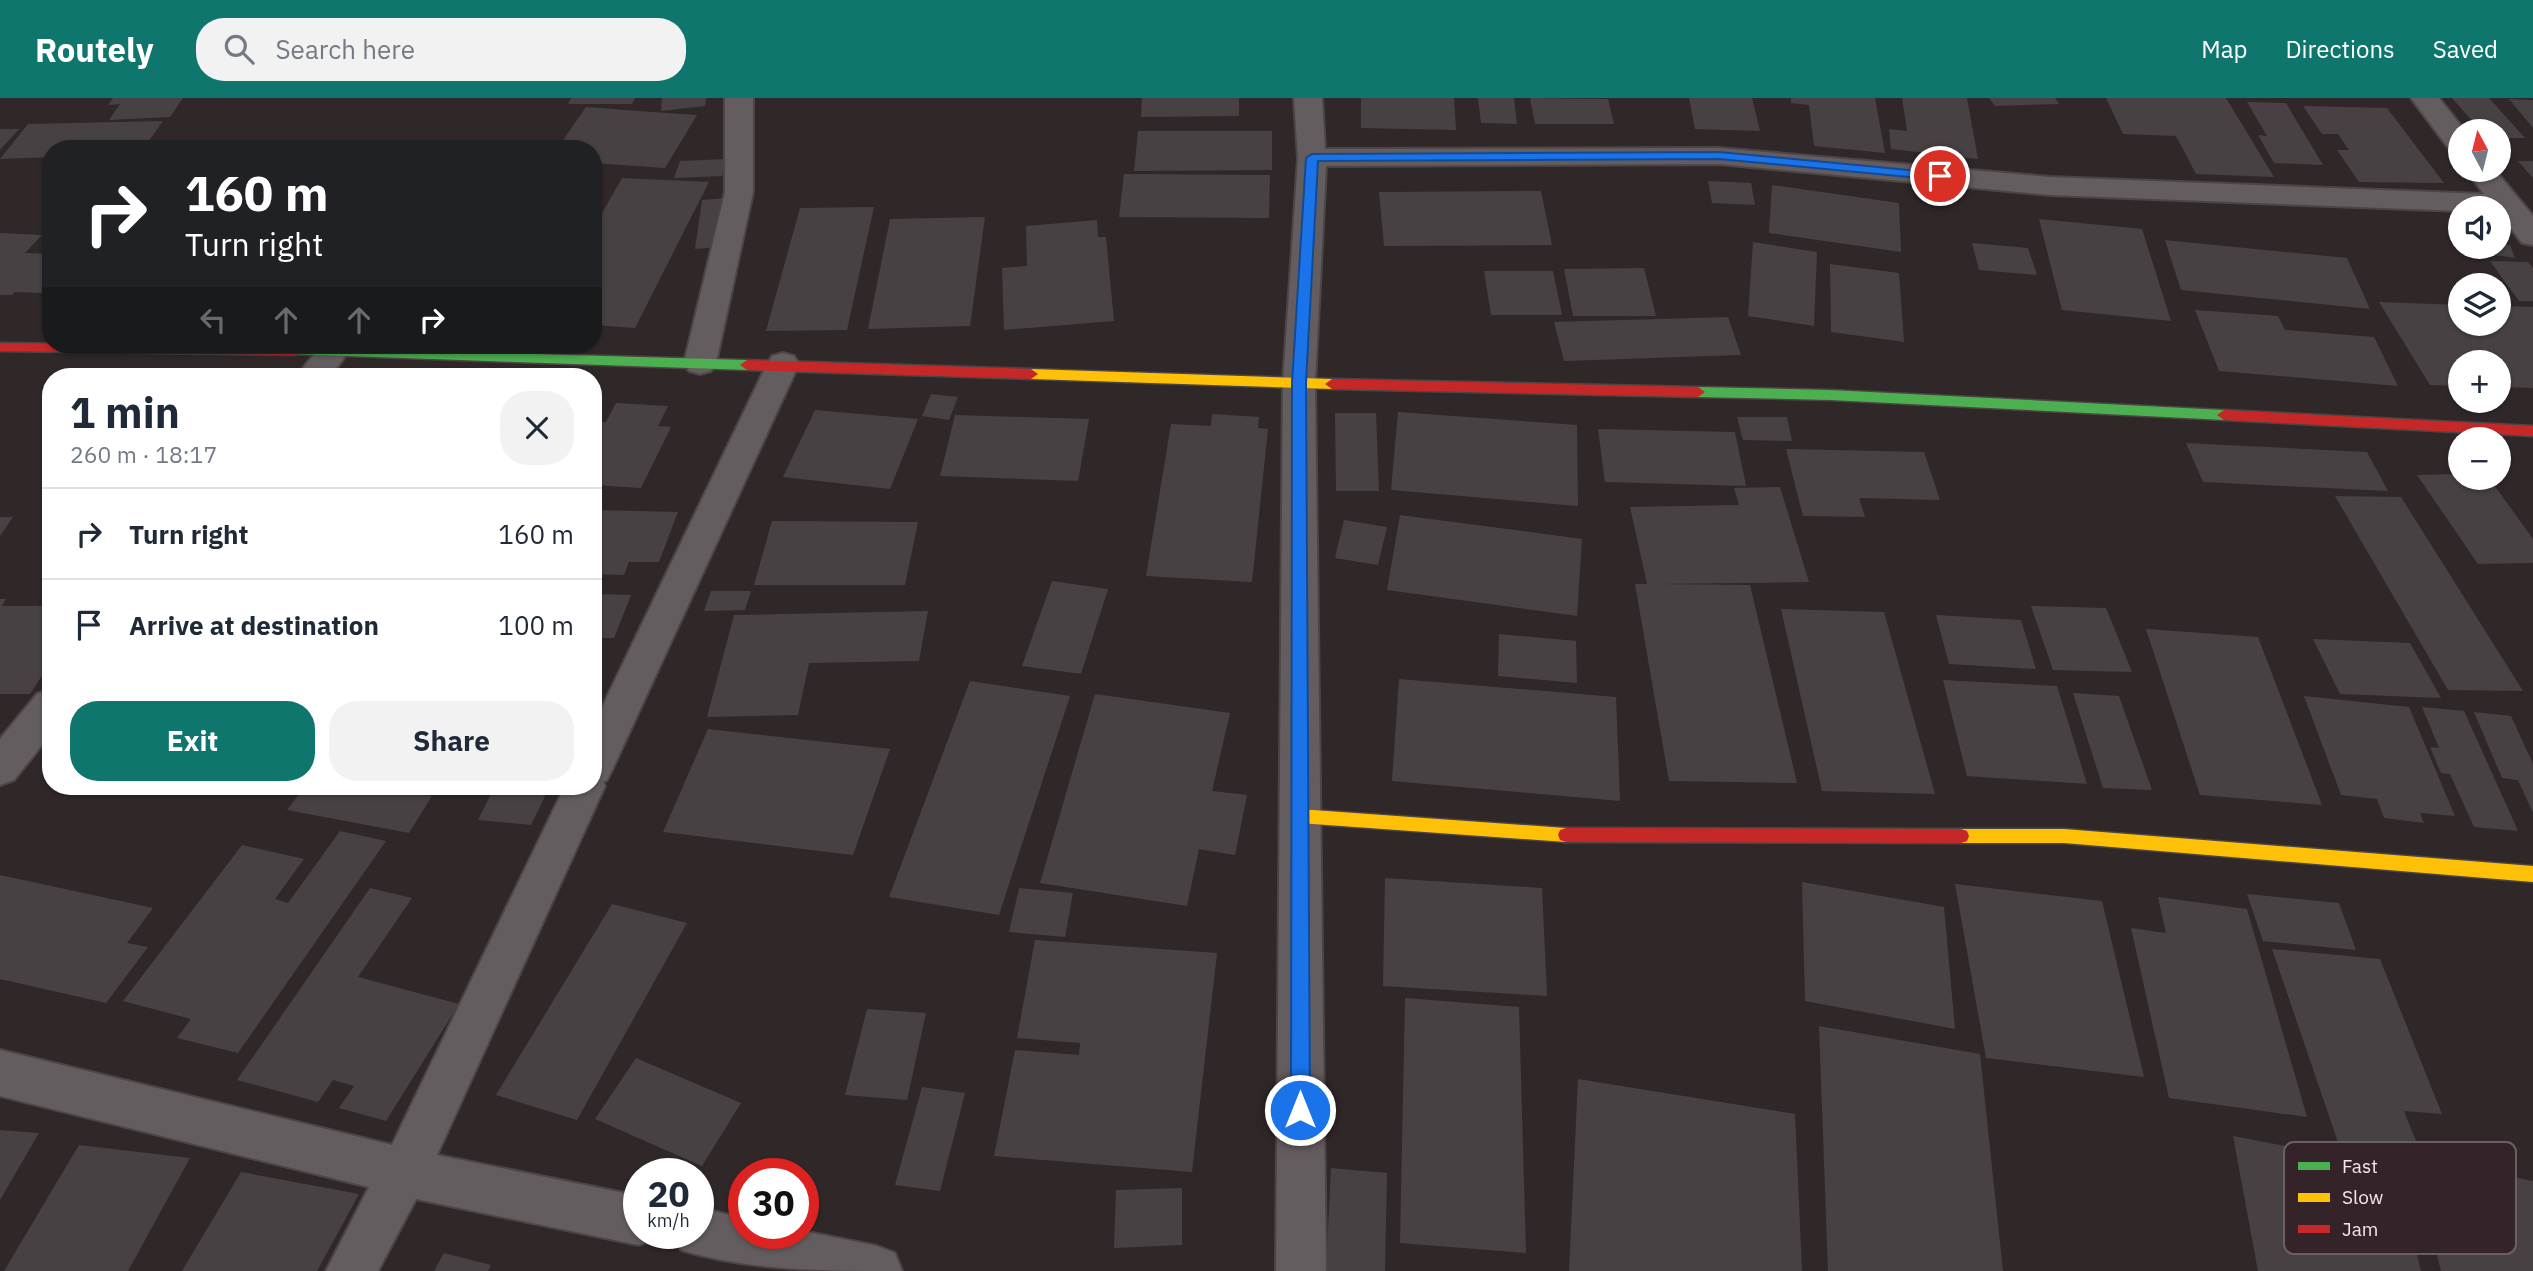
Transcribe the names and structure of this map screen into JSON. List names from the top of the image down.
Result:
{
  "legend": ["Fast", "Slow", "Jam"],
  "north": "top",
  "page": {
    "header": "Routely",
    "search": "Search here",
    "nav": ["Map", "Directions", "Saved"],
    "map_buttons": ["+", "−"],
    "turn": ["160 m", "Turn right"],
    "heading": ["1 min", "260 m · 18:17"],
    "list": [
      {
        "name": "Turn right",
        "value": "160 m"
      },
      {
        "name": "Arrive at destination",
        "value": "100 m"
      }
    ],
    "buttons": ["Exit", "Share"],
    "speed": "20 km/h",
    "limit": "30"
  }
}
